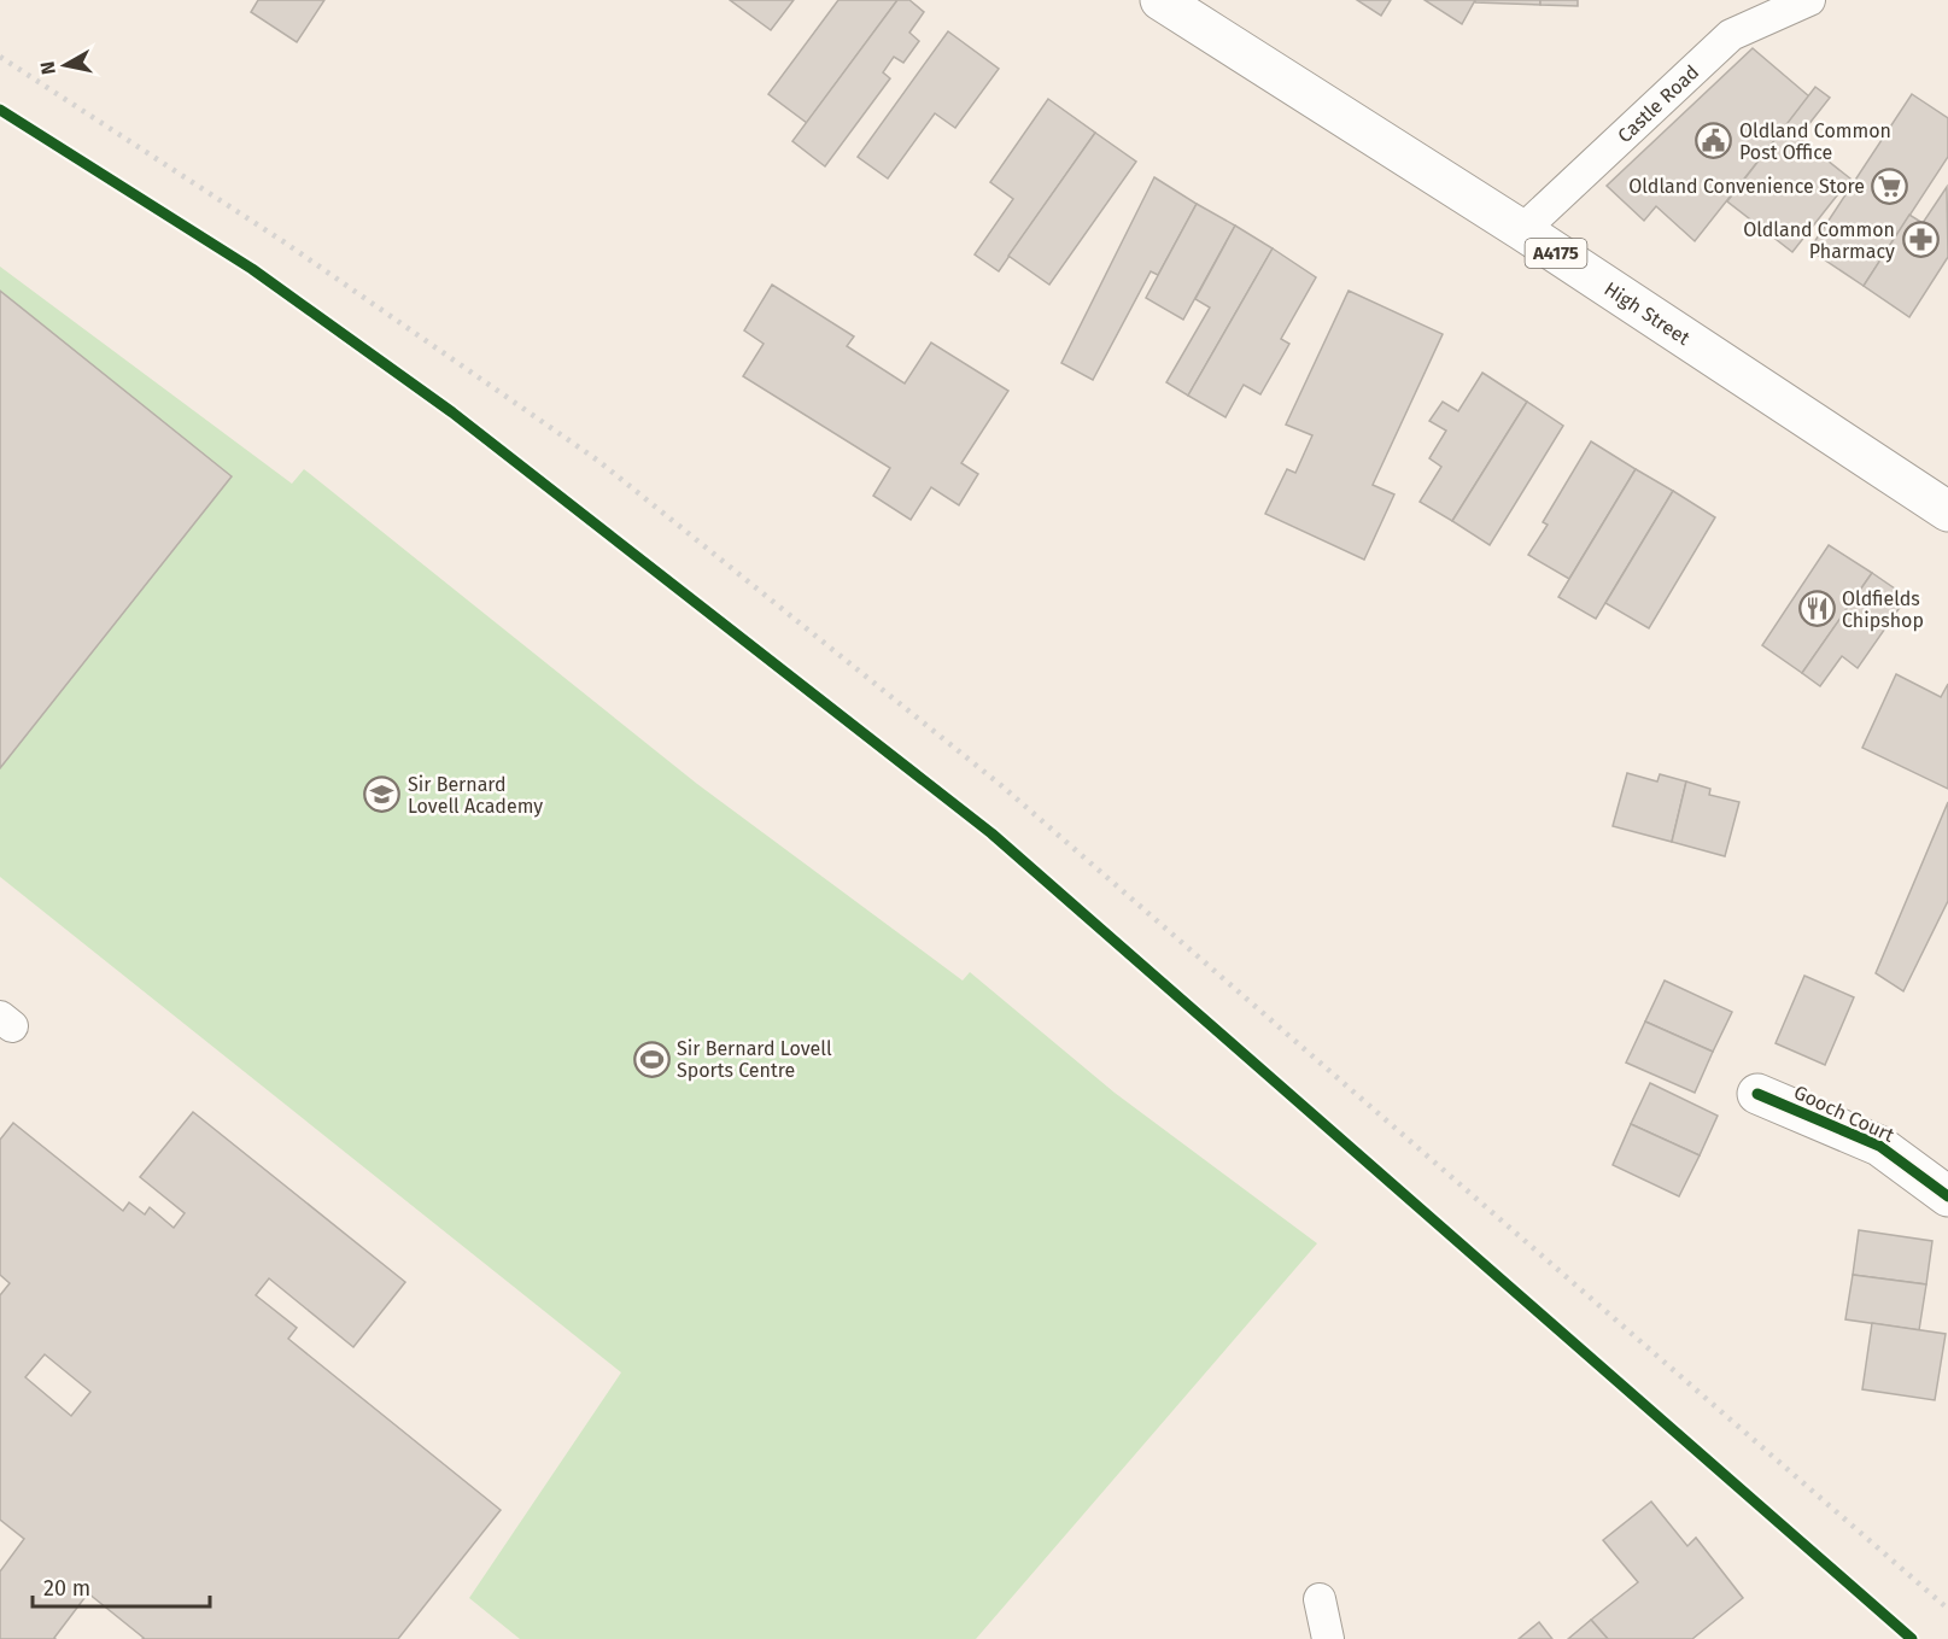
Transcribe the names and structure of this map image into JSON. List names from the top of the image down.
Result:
{
  "streets": {
    "main road": ["A4175", "High Street", "Gooch Court"],
    "lane": ["Castle Road"]
  },
  "crossings": [
    ["Castle Road", "High Street"]
  ],
  "places": {
    "public building": ["Oldland Common Post Office"],
    "supermarket": ["Oldland Convenience Store"],
    "pharmacy": ["Oldland Common Pharmacy"],
    "restaurant": ["Oldfields Chipshop"],
    "school or university": ["Sir Bernard Lovell Academy"],
    "sports": ["Sir Bernard Lovell Sports Centre"]
  },
  "scale_bar": "20 m",
  "north": "left"
}
